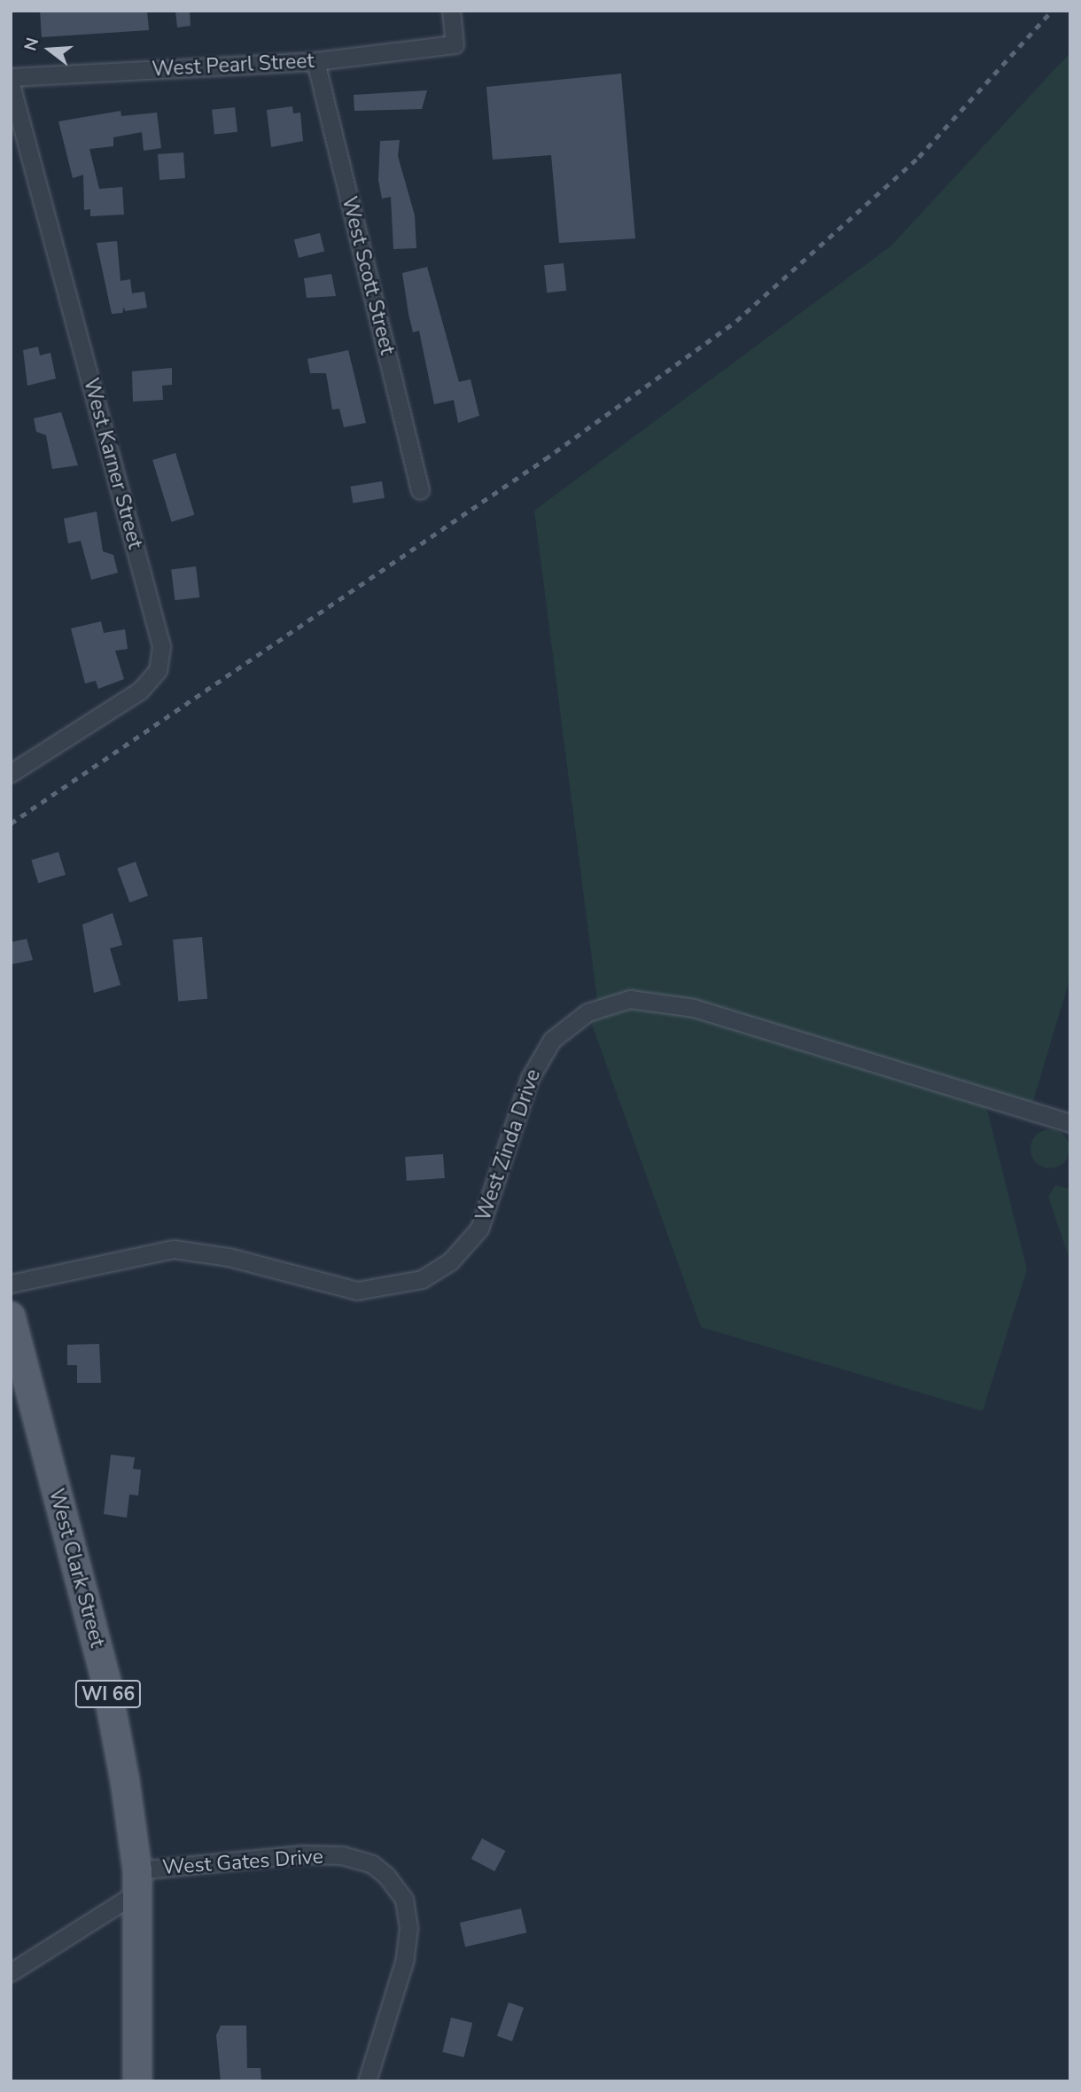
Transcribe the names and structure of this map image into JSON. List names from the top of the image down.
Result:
{
  "streets": {
    "main road": ["West Clark Street", "WI 66"],
    "street": [
      "West Pearl Street",
      "West Scott Street",
      "West Karner Street",
      "West Zinda Drive",
      "West Gates Drive"
    ]
  },
  "crossings": [
    ["West Pearl Street", "West Scott Street"],
    ["West Clark Street", "West Gates Drive"]
  ],
  "north": "left"
}
